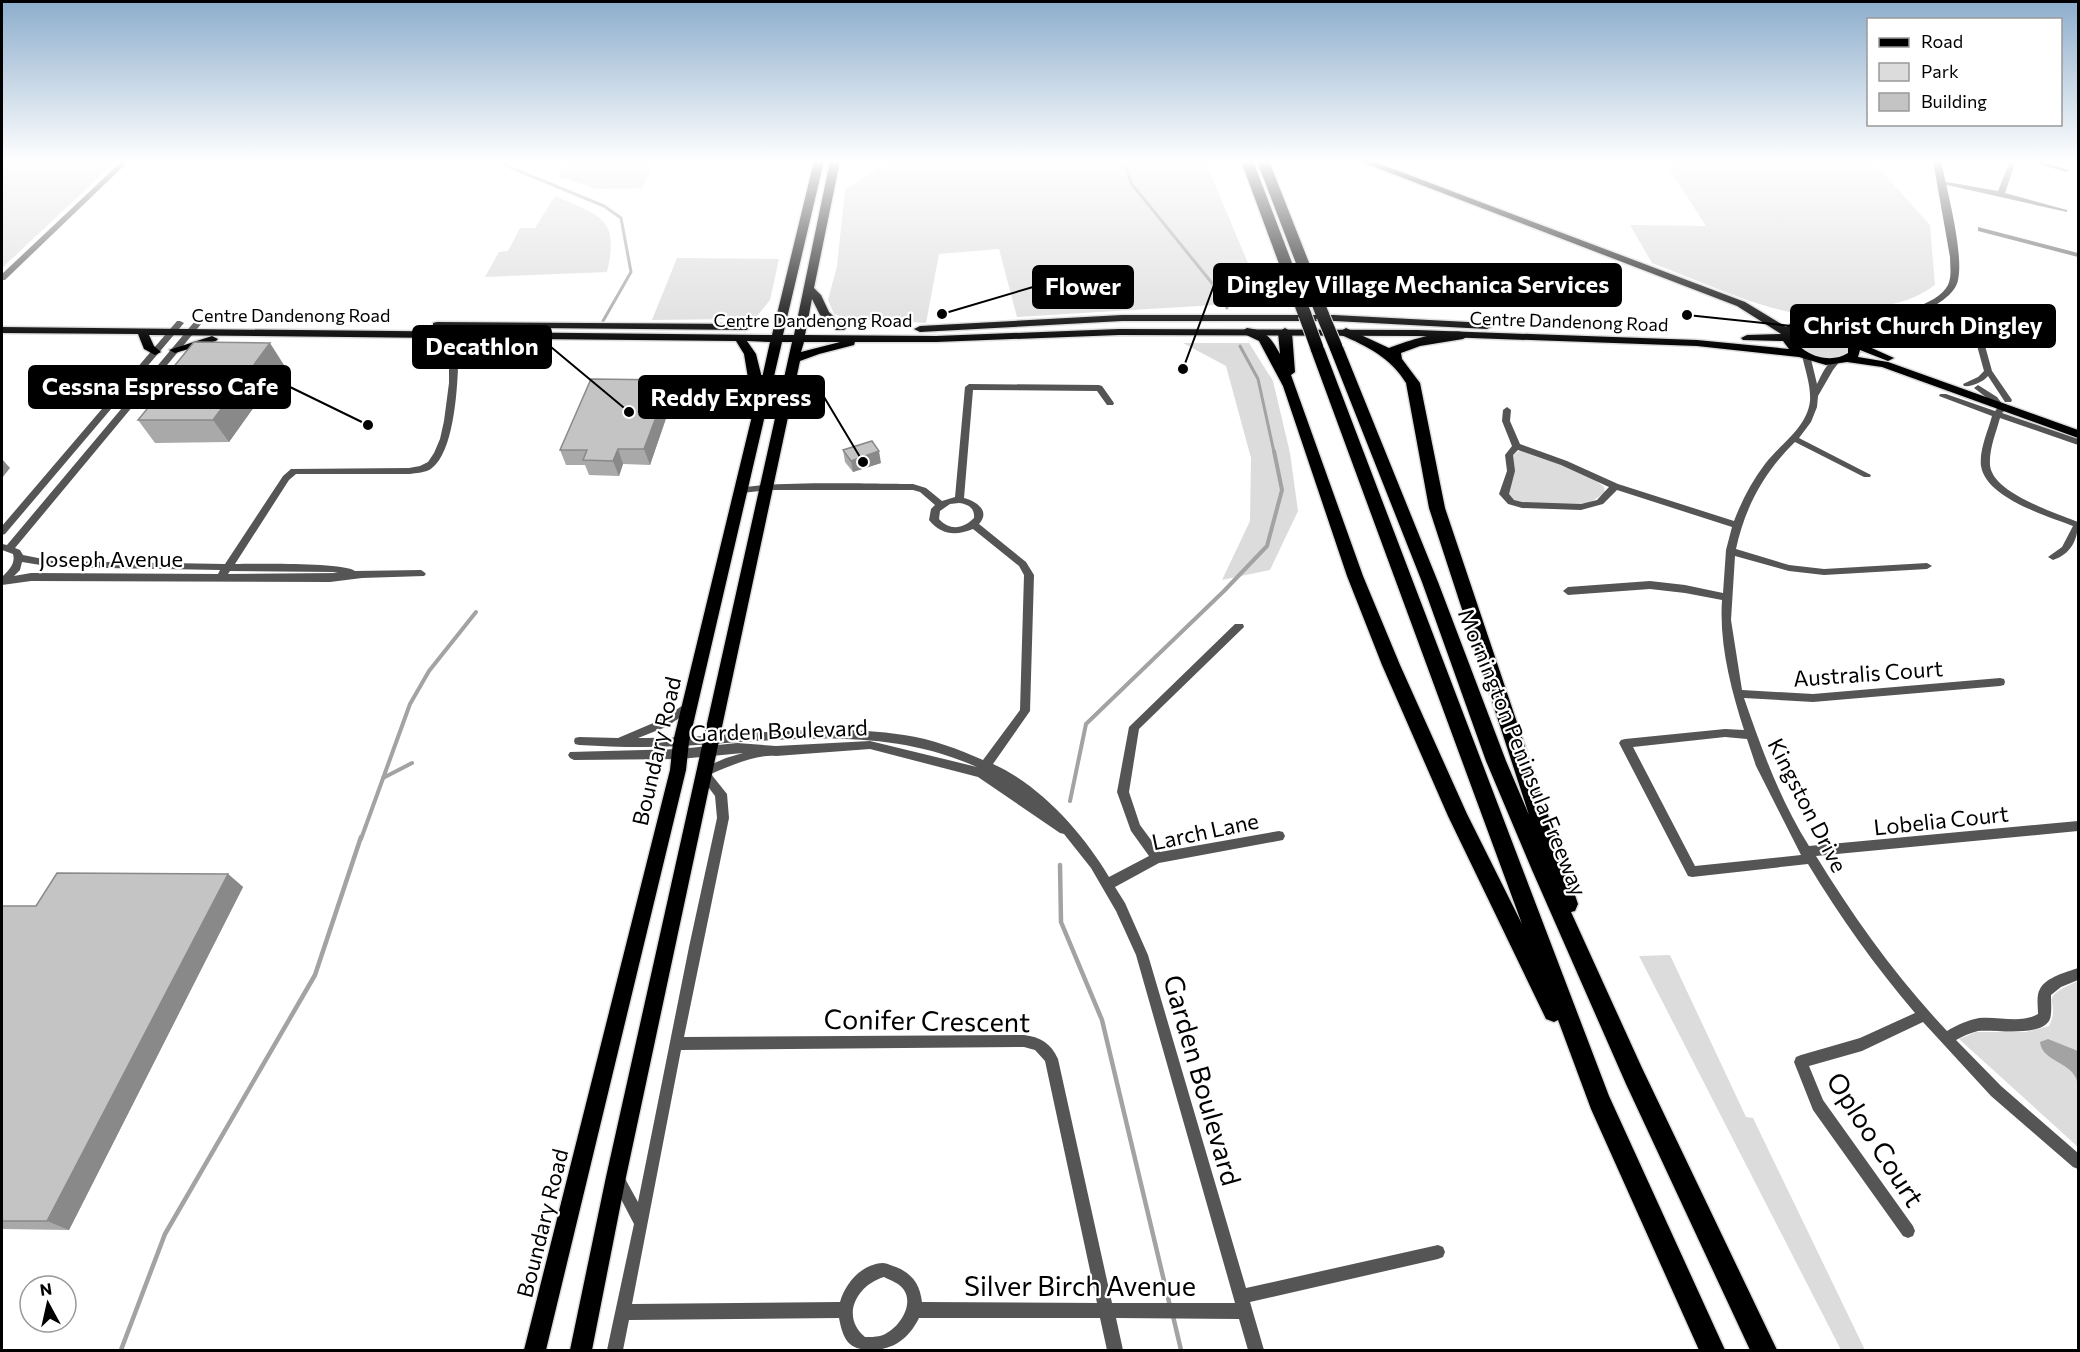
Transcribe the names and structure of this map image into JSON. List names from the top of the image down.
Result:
{
  "streets": {
    "highway": ["Mornington Peninsula Freeway"],
    "main road": ["Centre Dandenong Road", "Boundary Road"],
    "street": [
      "Joseph Avenue",
      "Australis Court",
      "Garden Boulevard",
      "Kingston Drive",
      "Lobelia Court",
      "Larch Lane",
      "Conifer Crescent",
      "Oploo Court",
      "Silver Birch Avenue"
    ]
  },
  "crossings": [
    ["Centre Dandenong Road", "Boundary Road"],
    ["Centre Dandenong Road", "Mornington Peninsula Freeway"],
    ["Centre Dandenong Road", "Kingston Drive"],
    ["Australis Court", "Kingston Drive"],
    ["Garden Boulevard", "Boundary Road"],
    ["Garden Boulevard", "Larch Lane"],
    ["Garden Boulevard", "Silver Birch Avenue"],
    ["Kingston Drive", "Lobelia Court"],
    ["Kingston Drive", "Oploo Court"],
    ["Conifer Crescent", "Silver Birch Avenue"]
  ],
  "places": [
    "Flower",
    "Christ Church Dingley",
    "Dingley Village Mechanica Services",
    "Decathlon",
    "Cessna Espresso Cafe",
    "Reddy Express"
  ],
  "legend": ["Road", "Park", "Building"],
  "north": "top"
}
